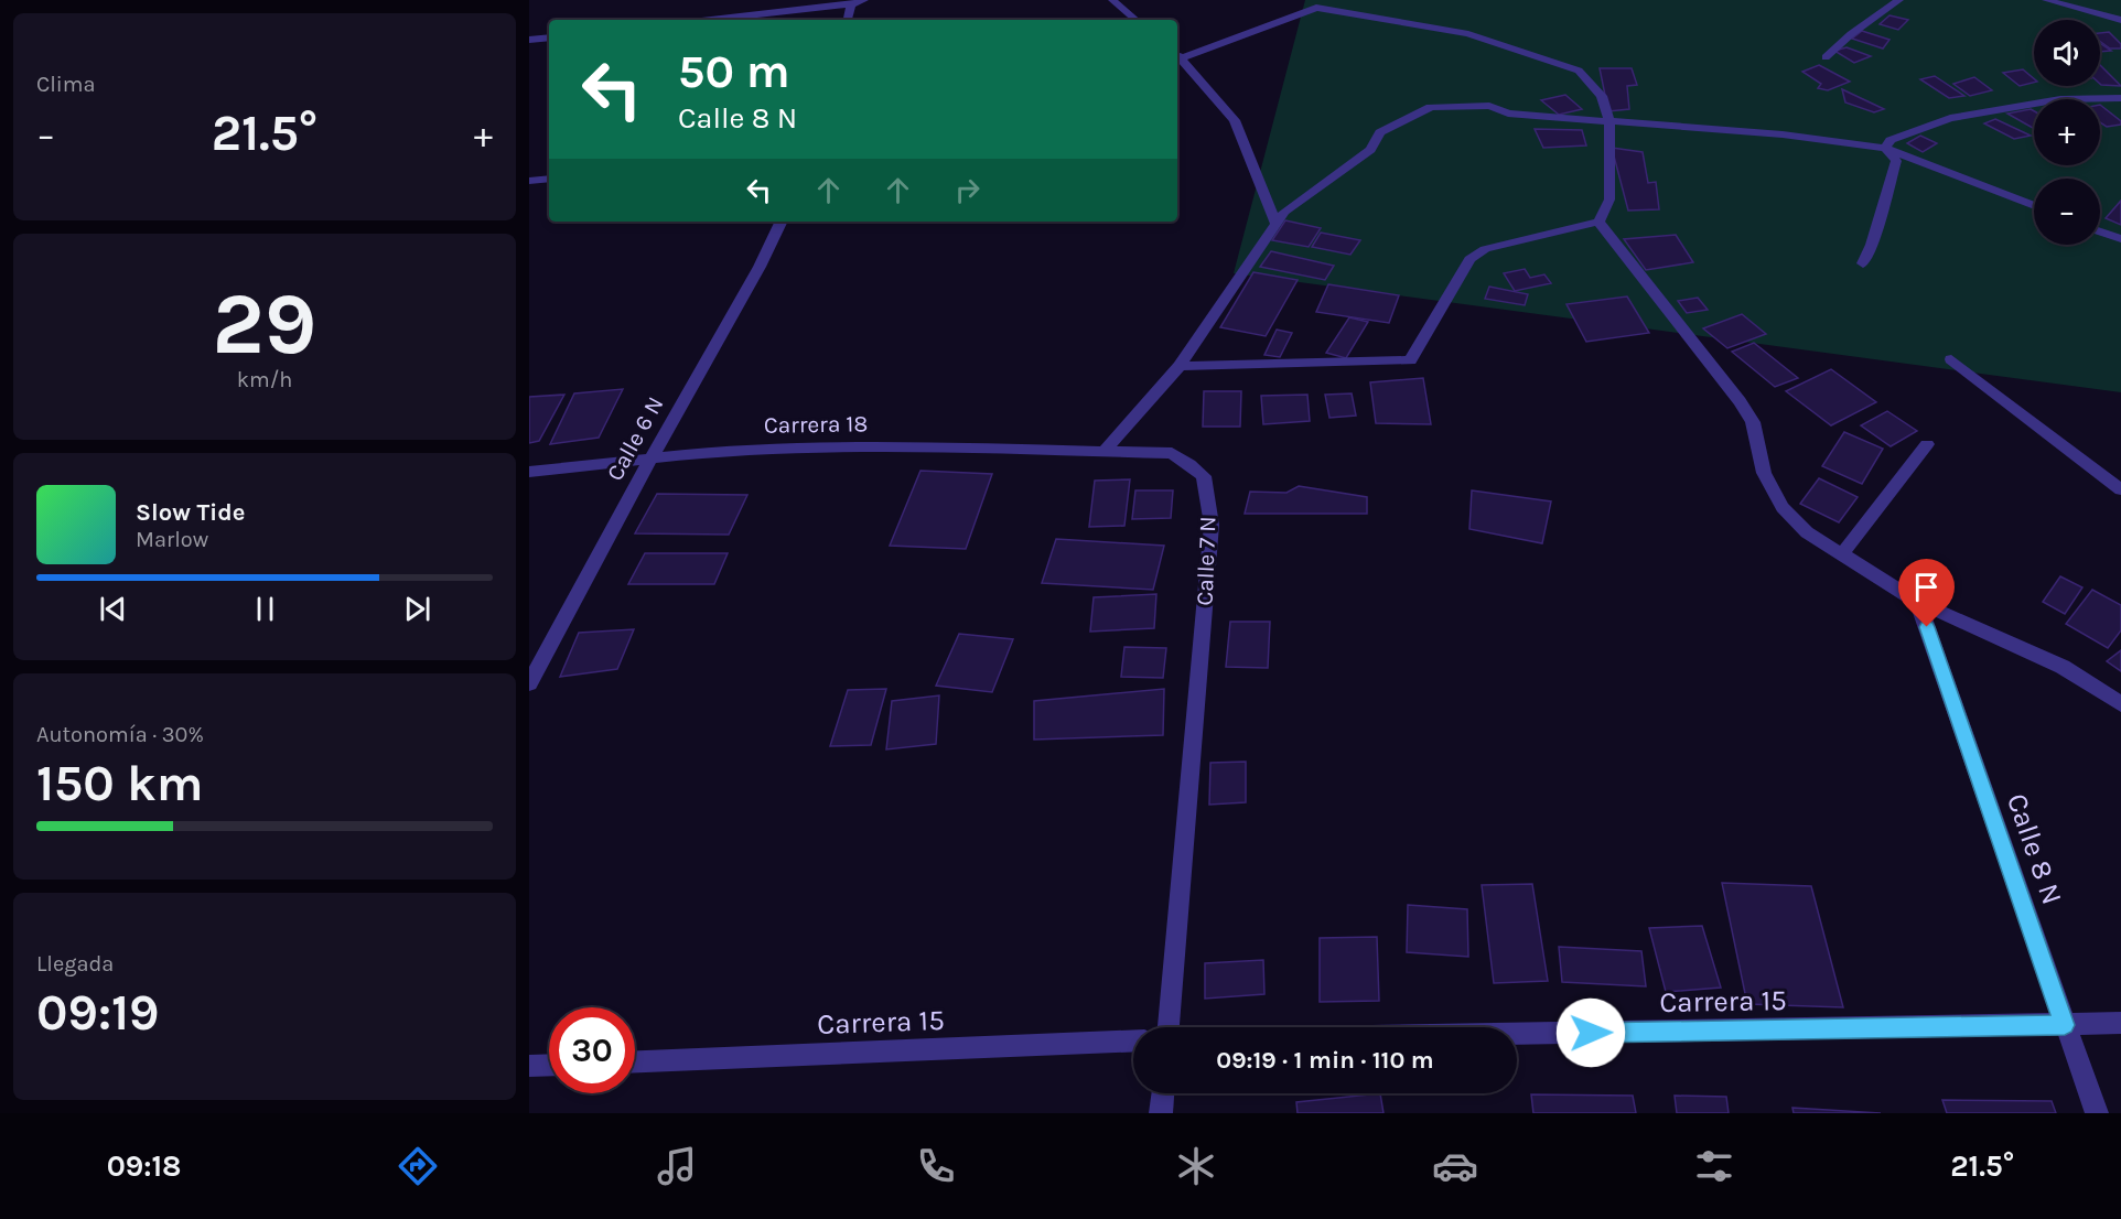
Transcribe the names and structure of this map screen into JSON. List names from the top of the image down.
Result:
{
  "streets": {
    "street": [
      "Carrera 18",
      "Calle 6 N",
      "Calle 7 N",
      "Calle 8 N",
      "Carrera 15"
    ]
  },
  "crossings": [
    ["Carrera 18", "Calle 6 N"],
    ["Carrera 18", "Calle 7 N"],
    ["Calle 8 N", "Carrera 15"]
  ],
  "page": {
    "tile": [
      "Clima",
      ["29", "km/h"],
      ["Autonomía · 30%", "150 km"],
      ["Llegada", "09:19"]
    ],
    "map_buttons": ["+", "−"],
    "turn": ["50 m", "Calle 8 N"],
    "heat": ["−", "21.5°", "+"],
    "song": ["Slow Tide", "Marlow"],
    "limit": "30",
    "trip": "09:19 · 1 min · 110 m",
    "tabs": ["09:18", "21.5°"]
  }
}
